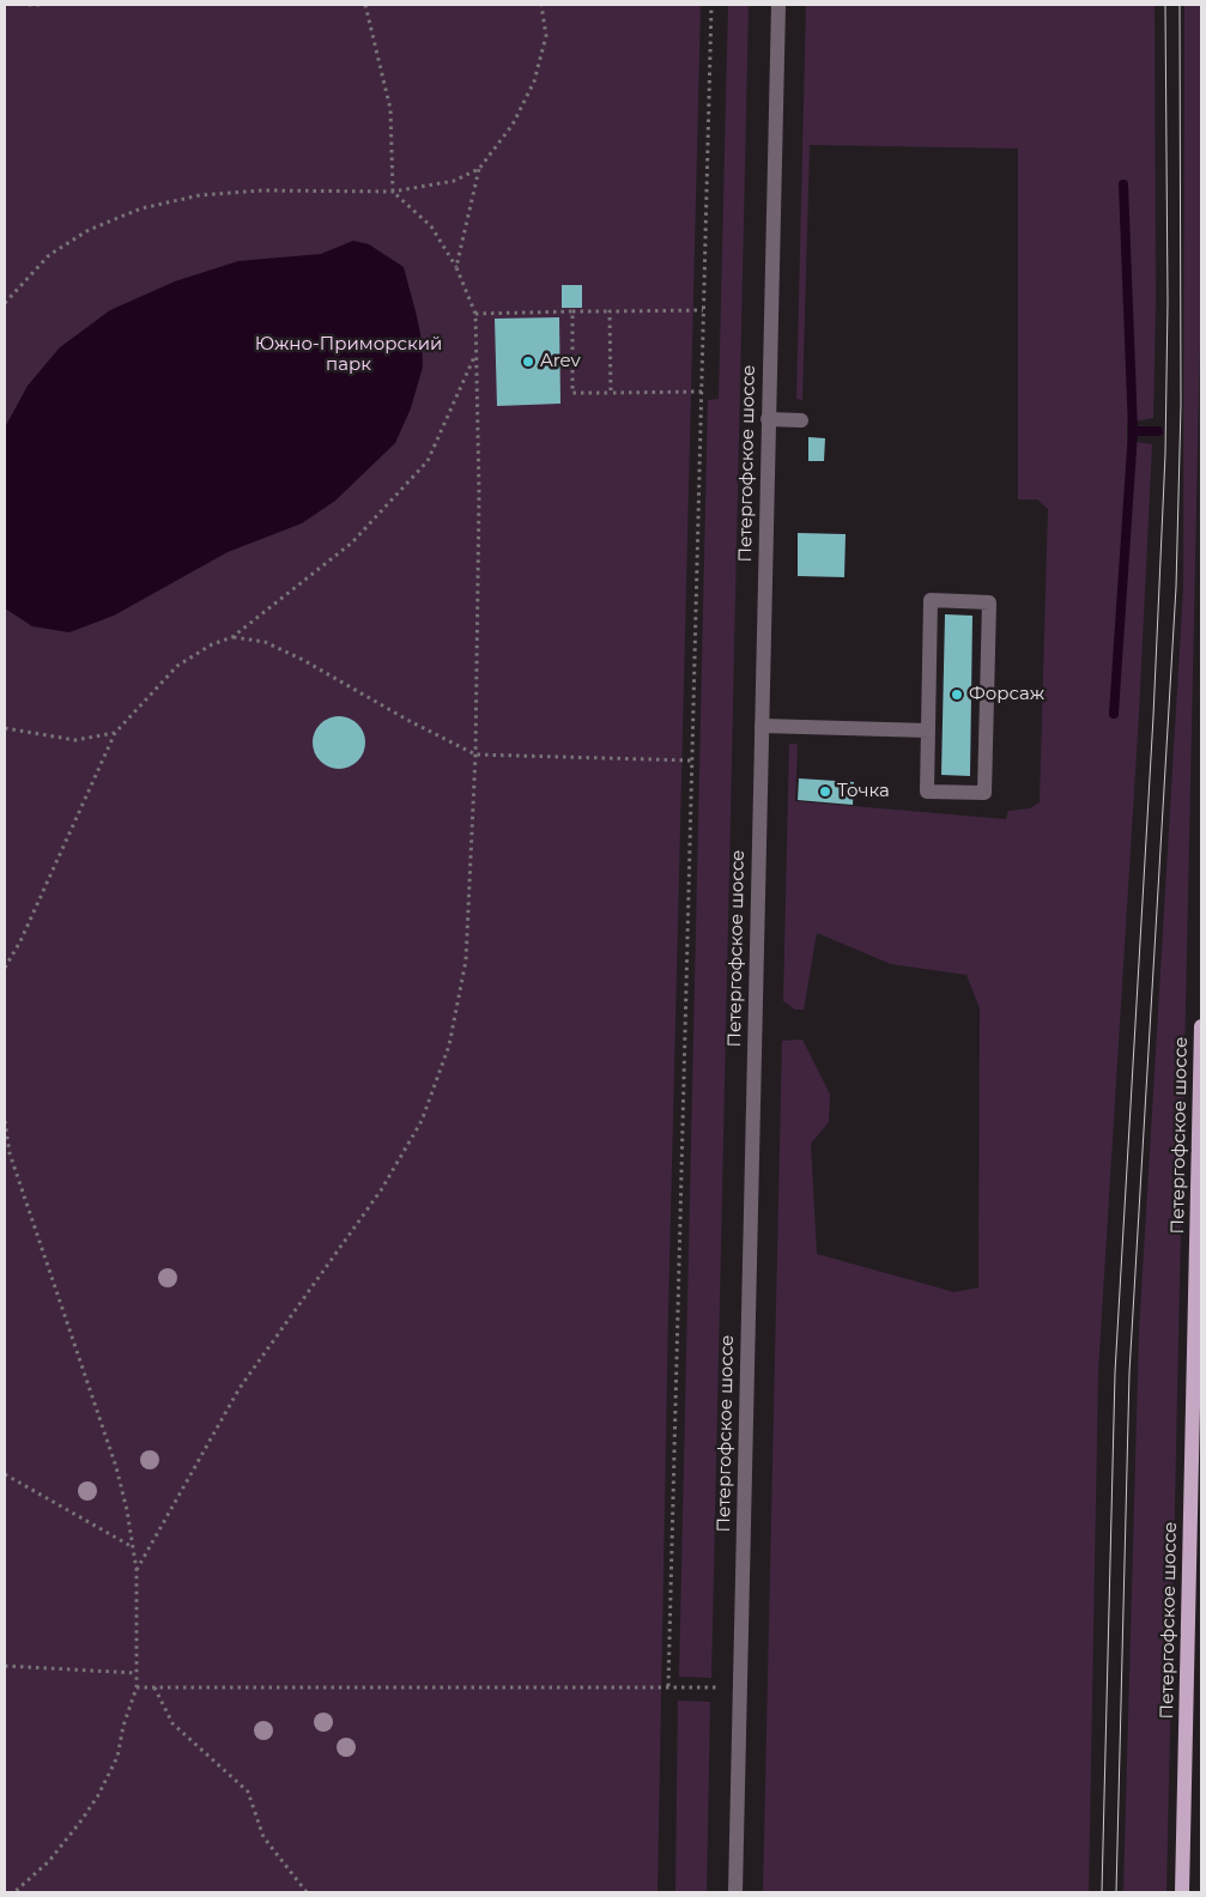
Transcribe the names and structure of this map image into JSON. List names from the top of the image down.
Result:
{
  "streets": {
    "main road": ["Петергофское шоссе"]
  },
  "parks": ["Южно-Приморский парк"],
  "places": ["Arev", "Форсаж", "Точка"]
}
